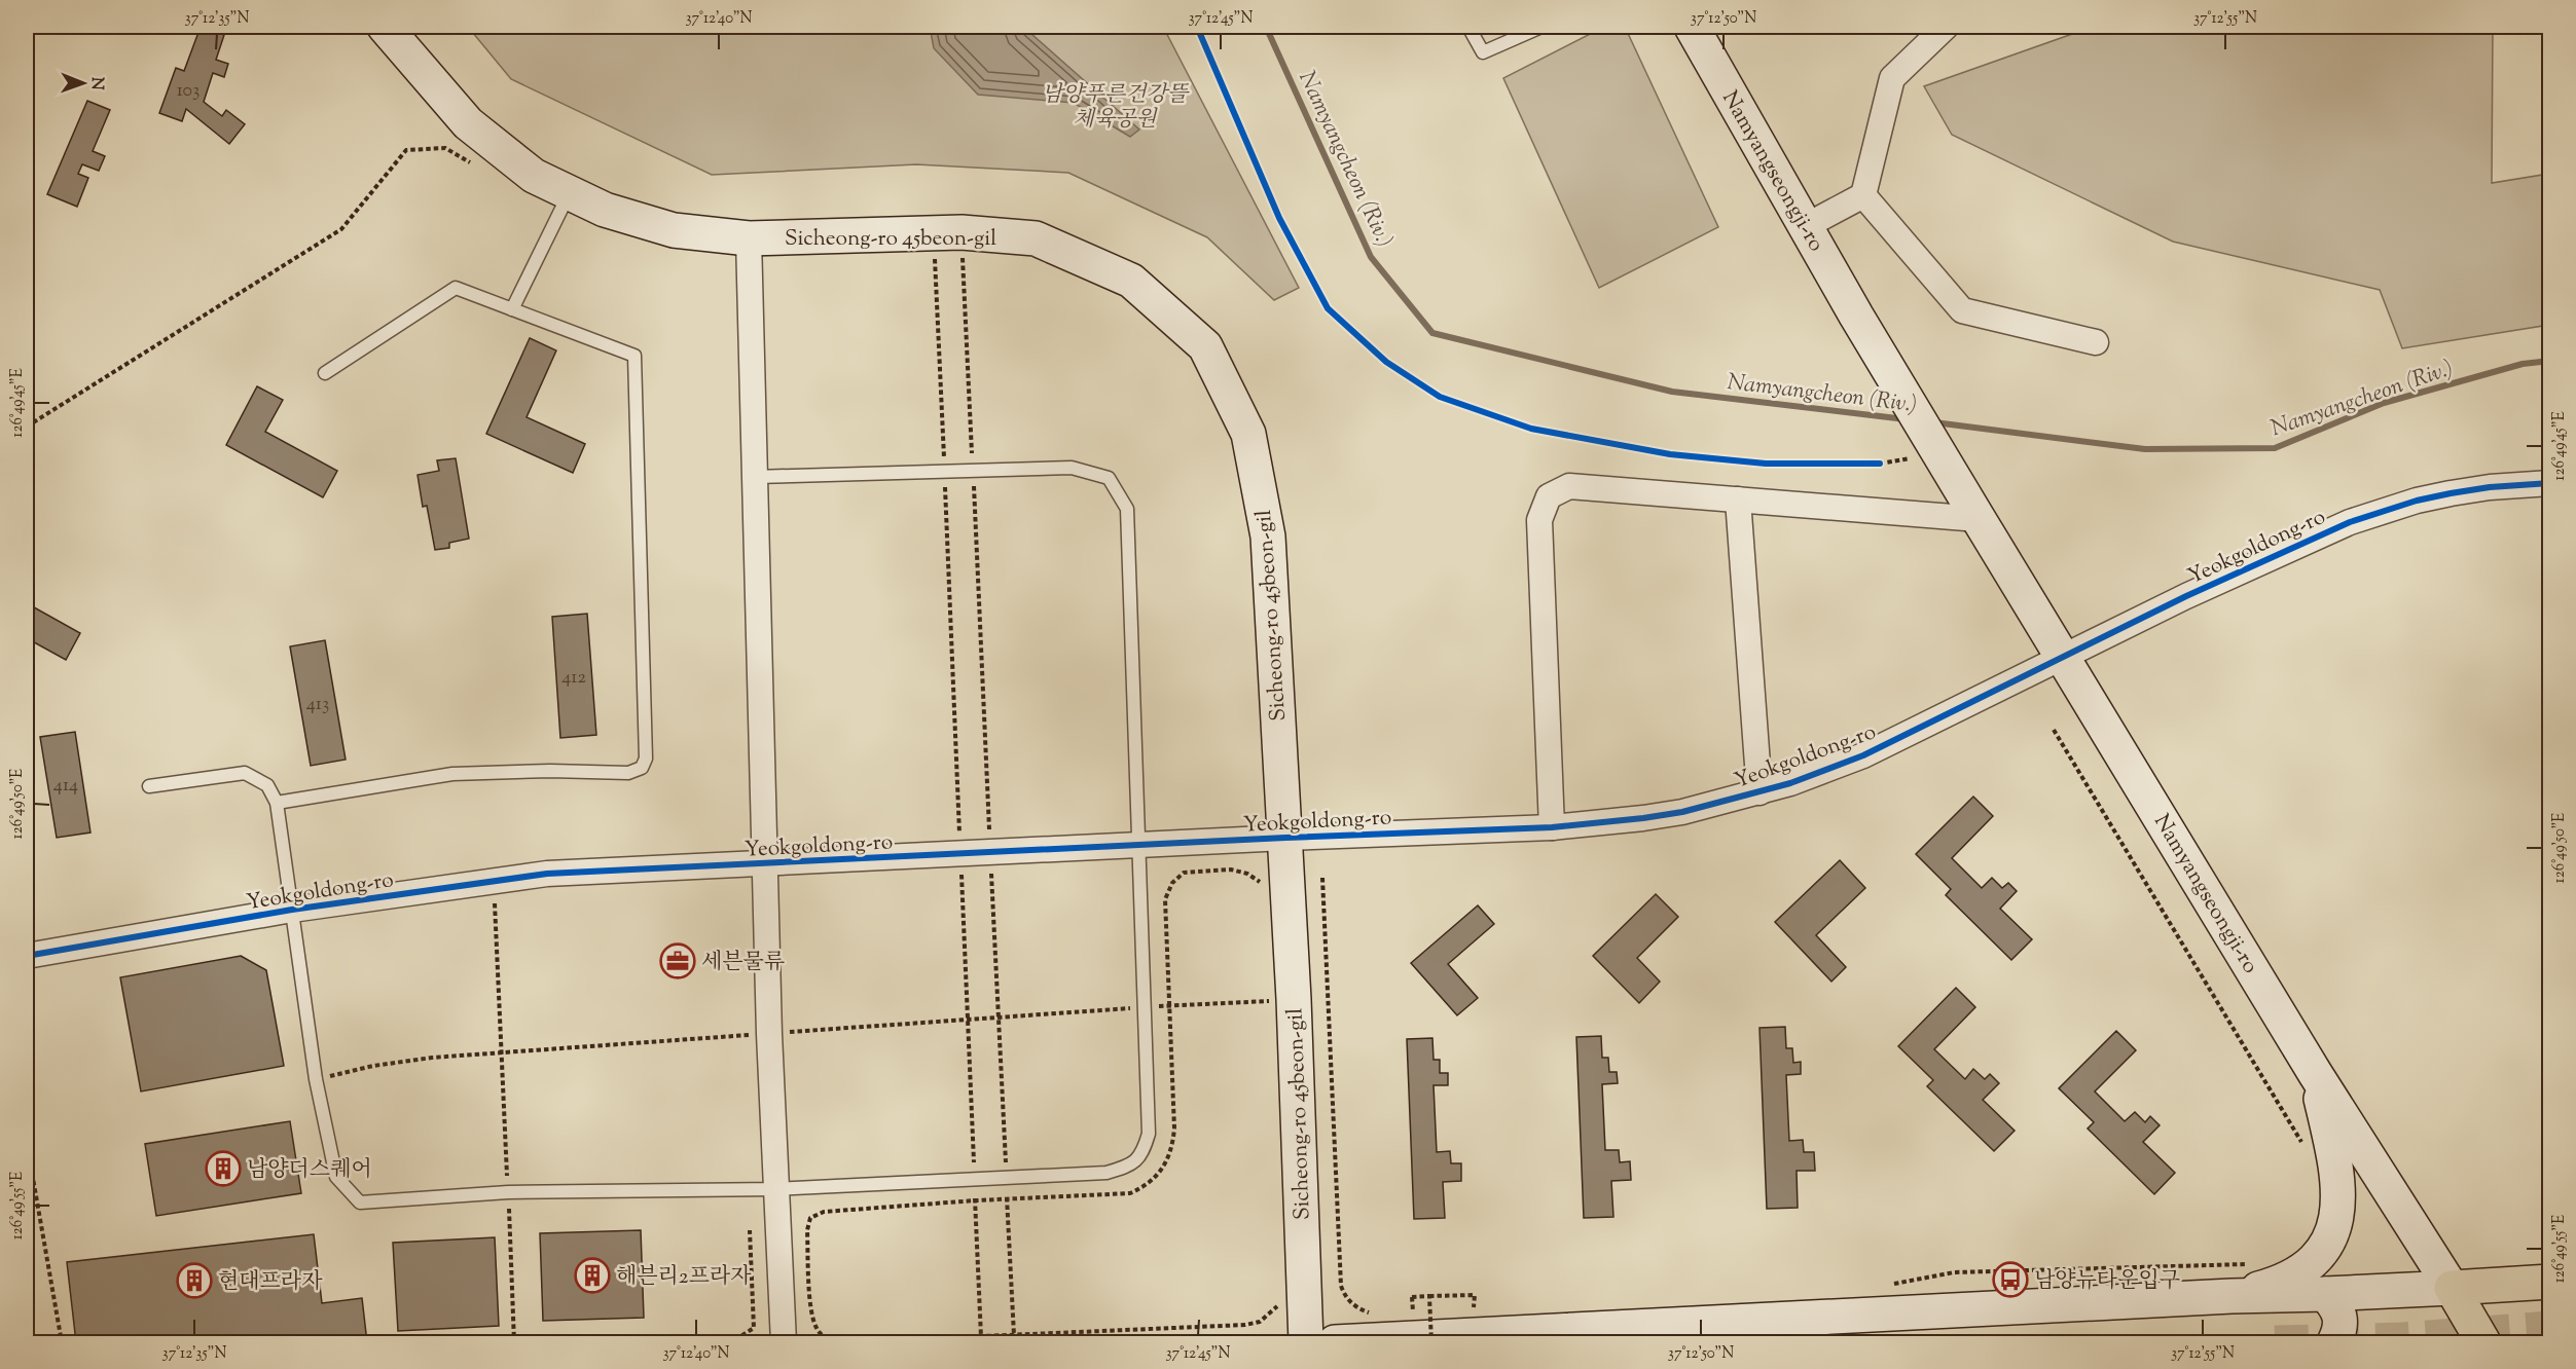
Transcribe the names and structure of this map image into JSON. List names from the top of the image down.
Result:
{
  "streets": {
    "main road": ["Namyangseongji-ro", "Sicheong-ro 45beon-gil"],
    "street": ["Yeokgoldong-ro"]
  },
  "crossings": [
    ["Namyangseongji-ro", "Yeokgoldong-ro"],
    ["Sicheong-ro 45beon-gil", "Yeokgoldong-ro"]
  ],
  "water": ["Namyangcheon (Riv.)"],
  "parks": ["남양푸른건강뜰 체육공원"],
  "places": {
    "office": ["세븐물류"],
    "building": ["남양더스퀘어", "해븐리2프라자", "현대프라자"],
    "bus stop": ["남양뉴타운입구"]
  },
  "house_numbers": [
    "103",
    "412",
    "413",
    "414"
  ],
  "north": "right",
  "coordinates": [
    "37°12'35\"N",
    "37°12'40\"N",
    "37°12'45\"N",
    "37°12'50\"N",
    "37°12'55\"N",
    "126°49'45\"E",
    "126°49'50\"E",
    "126°49'55\"E"
  ]
}
